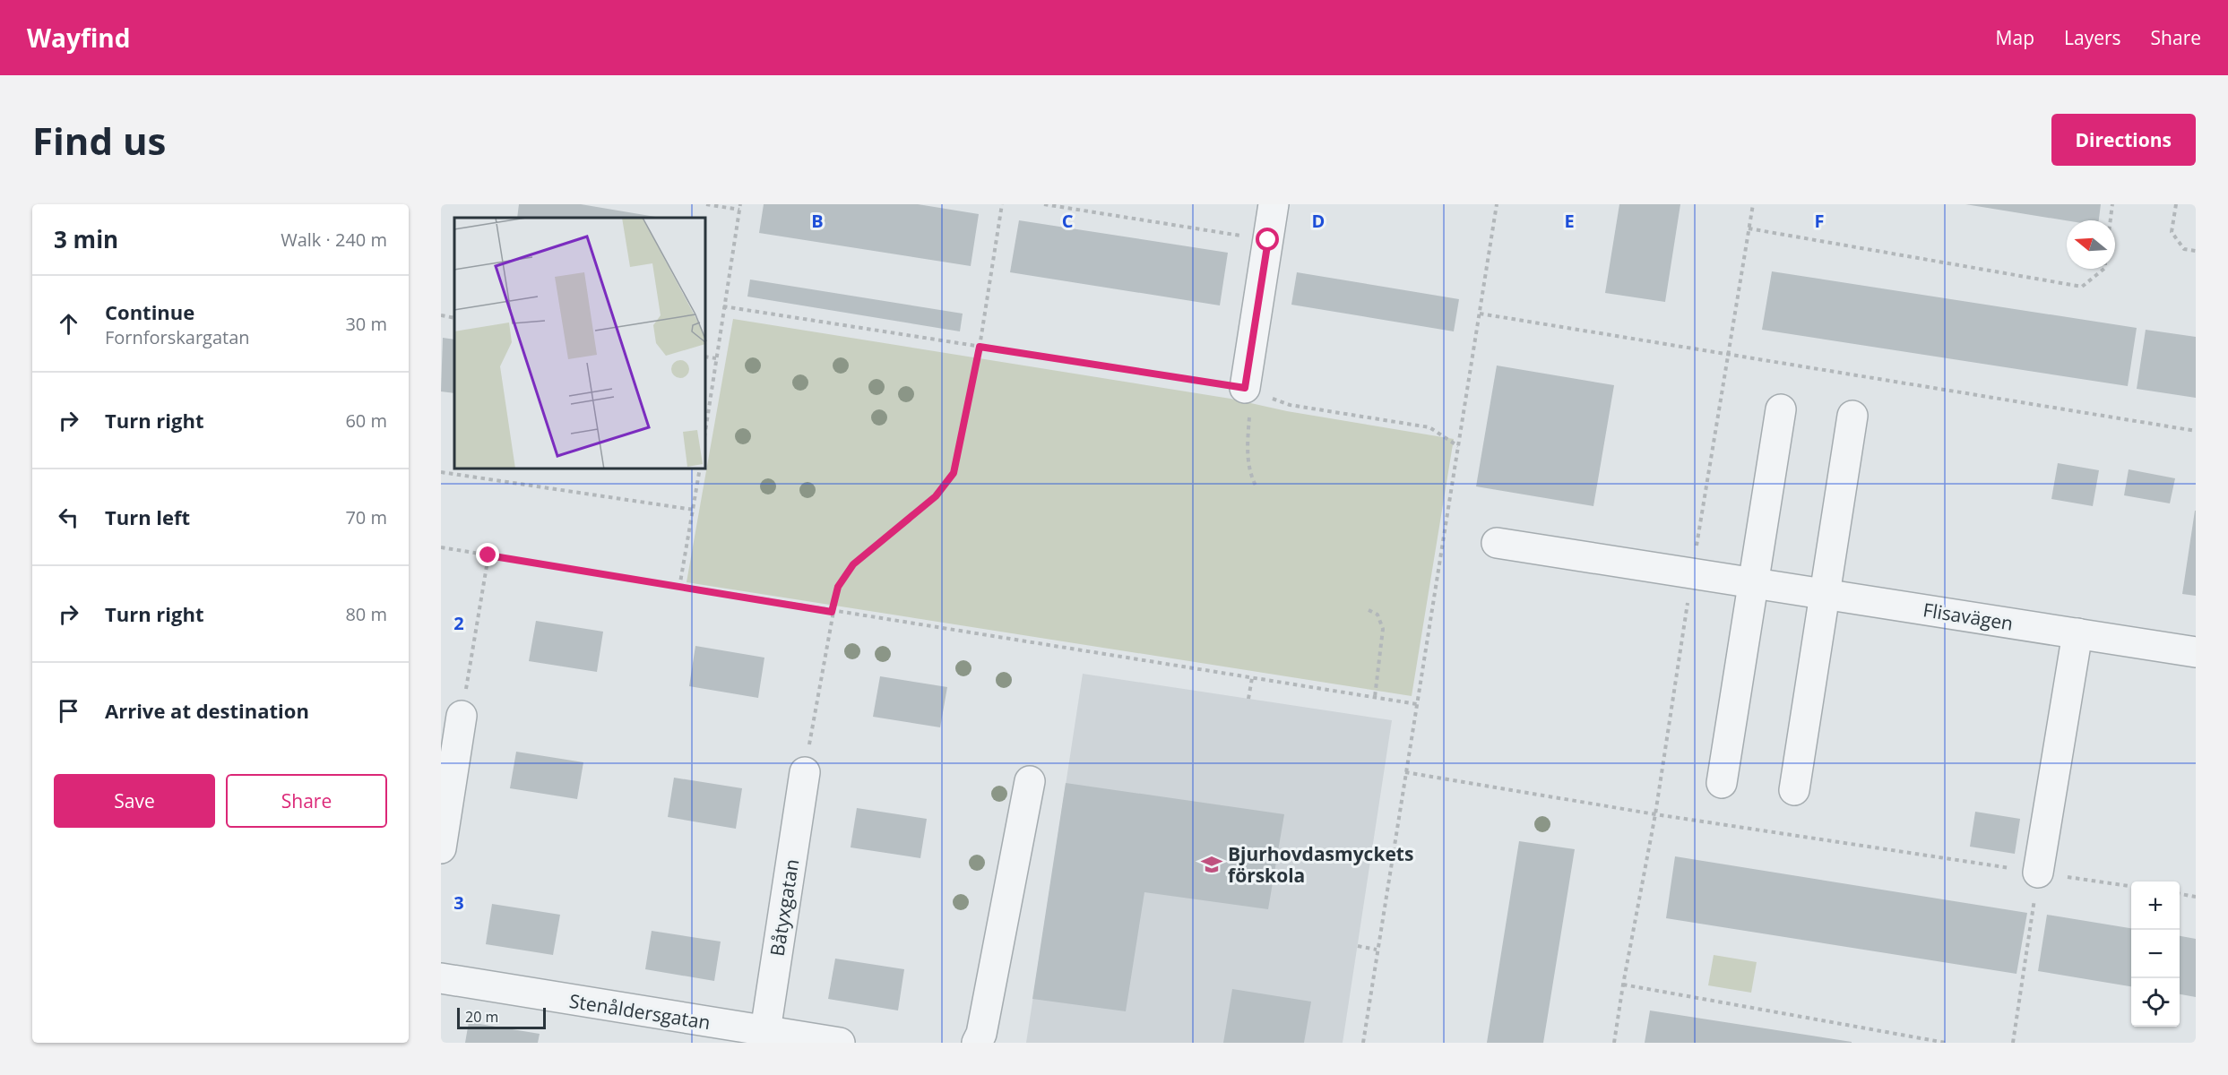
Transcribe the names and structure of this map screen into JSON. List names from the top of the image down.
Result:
{
  "streets": {
    "street": ["Flisavägen", "Båtyxgatan", "Stenåldersgatan"]
  },
  "crossings": [
    ["Båtyxgatan", "Stenåldersgatan"]
  ],
  "places": {
    "school or university": ["Bjurhovdasmyckets förskola"]
  },
  "scale_bar": "20 m",
  "north": "left",
  "page": {
    "header": "Wayfind",
    "nav": ["Map", "Layers", "Share"],
    "buttons": [
      "Directions",
      ["Save", "Share"]
    ],
    "title": "Find us",
    "heading": ["3 min", "Walk · 240 m"],
    "list": [
      ["Continue", "Fornforskargatan", "30 m"],
      ["Turn right", "60 m"],
      ["Turn left", "70 m"],
      ["Turn right", "80 m"],
      "Arrive at destination"
    ],
    "map_buttons": ["+", "−"],
    "scale": "20 m"
  },
  "grid": {
    "columns": [
      "B",
      "C",
      "D",
      "E",
      "F"
    ],
    "rows": ["2", "3"]
  }
}
